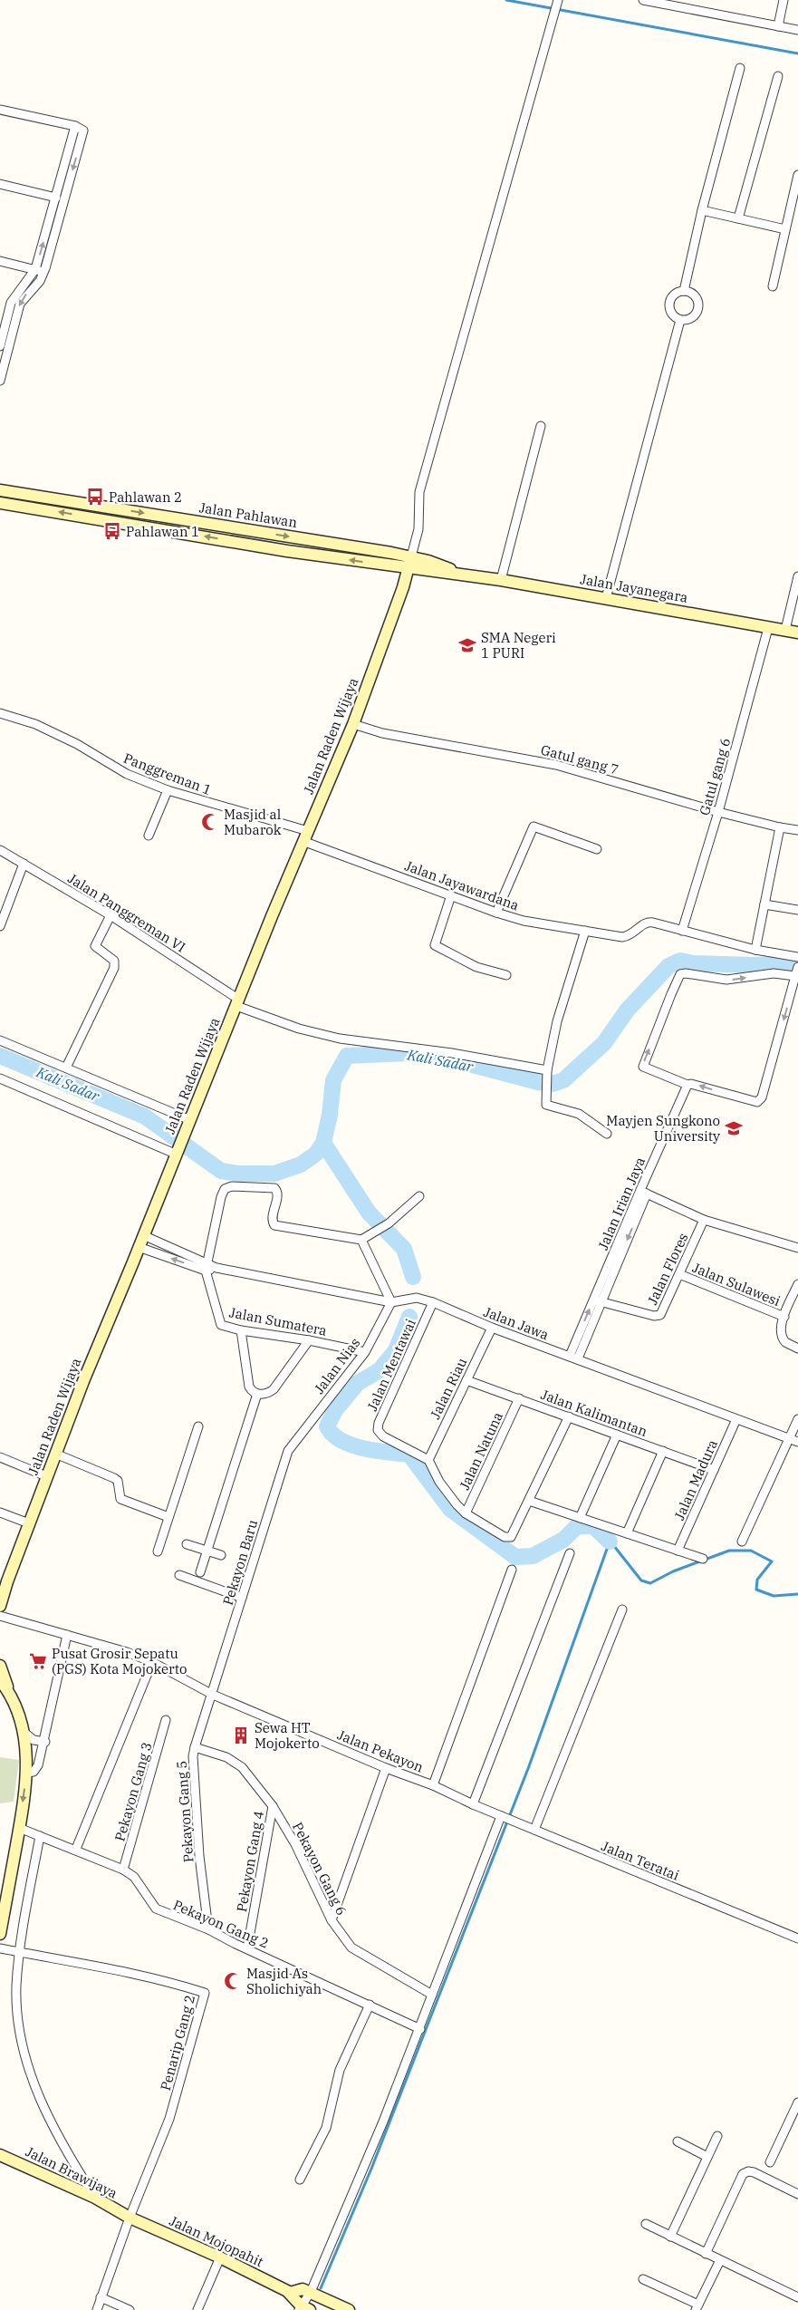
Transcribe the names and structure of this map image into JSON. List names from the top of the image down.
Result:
{
  "streets": {
    "main road": [
      "Jalan Pahlawan",
      "Jalan Jayanegara",
      "Jalan Raden Wijaya",
      "Jalan Brawijaya",
      "Jalan Mojopahit"
    ],
    "street": [
      "Gatul gang 7",
      "Panggreman 1",
      "Gatul gang 6",
      "Jalan Jayawardana",
      "Jalan Panggreman VI",
      "Jalan Irian Jaya",
      "Jalan Flores",
      "Jalan Sulawesi",
      "Jalan Sumatera",
      "Jalan Jawa",
      "Jalan Mentawai",
      "Jalan Nias",
      "Jalan Riau",
      "Jalan Kalimantan",
      "Jalan Natuna",
      "Jalan Madura",
      "Pekayon Baru",
      "Jalan Pekayon",
      "Pekayon Gang 3",
      "Pekayon Gang 5",
      "Jalan Teratai",
      "Pekayon Gang 4",
      "Pekayon Gang 6",
      "Pekayon Gang 2",
      "Penarip Gang 2"
    ]
  },
  "crossings": [
    ["Jalan Pahlawan", "Jalan Jayanegara"],
    ["Jalan Pahlawan", "Jalan Raden Wijaya"],
    ["Jalan Jayanegara", "Jalan Raden Wijaya"],
    ["Jalan Jayanegara", "Gatul gang 6"],
    ["Jalan Raden Wijaya", "Gatul gang 7"],
    ["Jalan Raden Wijaya", "Panggreman 1"],
    ["Jalan Raden Wijaya", "Jalan Jayawardana"],
    ["Jalan Raden Wijaya", "Jalan Panggreman VI"],
    ["Jalan Raden Wijaya", "Jalan Jawa"],
    ["Gatul gang 7", "Gatul gang 6"],
    ["Panggreman 1", "Jalan Jayawardana"],
    ["Gatul gang 6", "Jalan Jayawardana"],
    ["Jalan Irian Jaya", "Jalan Flores"],
    ["Jalan Irian Jaya", "Jalan Jawa"],
    ["Jalan Flores", "Jalan Sulawesi"],
    ["Jalan Sumatera", "Jalan Jawa"],
    ["Jalan Sumatera", "Jalan Nias"],
    ["Jalan Jawa", "Jalan Mentawai"],
    ["Jalan Jawa", "Jalan Nias"],
    ["Jalan Jawa", "Jalan Riau"],
    ["Jalan Jawa", "Jalan Madura"],
    ["Jalan Mentawai", "Jalan Riau"],
    ["Jalan Nias", "Pekayon Baru"],
    ["Jalan Riau", "Jalan Kalimantan"],
    ["Jalan Kalimantan", "Jalan Natuna"],
    ["Jalan Kalimantan", "Jalan Madura"],
    ["Pekayon Baru", "Jalan Pekayon"],
    ["Pekayon Baru", "Pekayon Gang 5"],
    ["Jalan Pekayon", "Pekayon Gang 5"],
    ["Jalan Pekayon", "Jalan Teratai"],
    ["Pekayon Gang 3", "Pekayon Gang 2"],
    ["Pekayon Gang 5", "Pekayon Gang 6"],
    ["Pekayon Gang 5", "Pekayon Gang 2"],
    ["Pekayon Gang 4", "Pekayon Gang 6"],
    ["Pekayon Gang 4", "Pekayon Gang 2"],
    ["Penarip Gang 2", "Jalan Brawijaya"],
    ["Penarip Gang 2", "Jalan Mojopahit"],
    ["Jalan Brawijaya", "Jalan Mojopahit"]
  ],
  "water": ["Kali Sadar"],
  "places": {
    "bus stop": ["Pahlawan 2", "Pahlawan 1"],
    "school or university": ["SMA Negeri 1 PURI", "Mayjen Sungkono University"],
    "mosque": ["Masjid al Mubarok", "Masjid As Sholichiyah"],
    "supermarket": ["Pusat Grosir Sepatu (PGS) Kota Mojokerto"],
    "building": ["Sewa HT Mojokerto"]
  }
}
